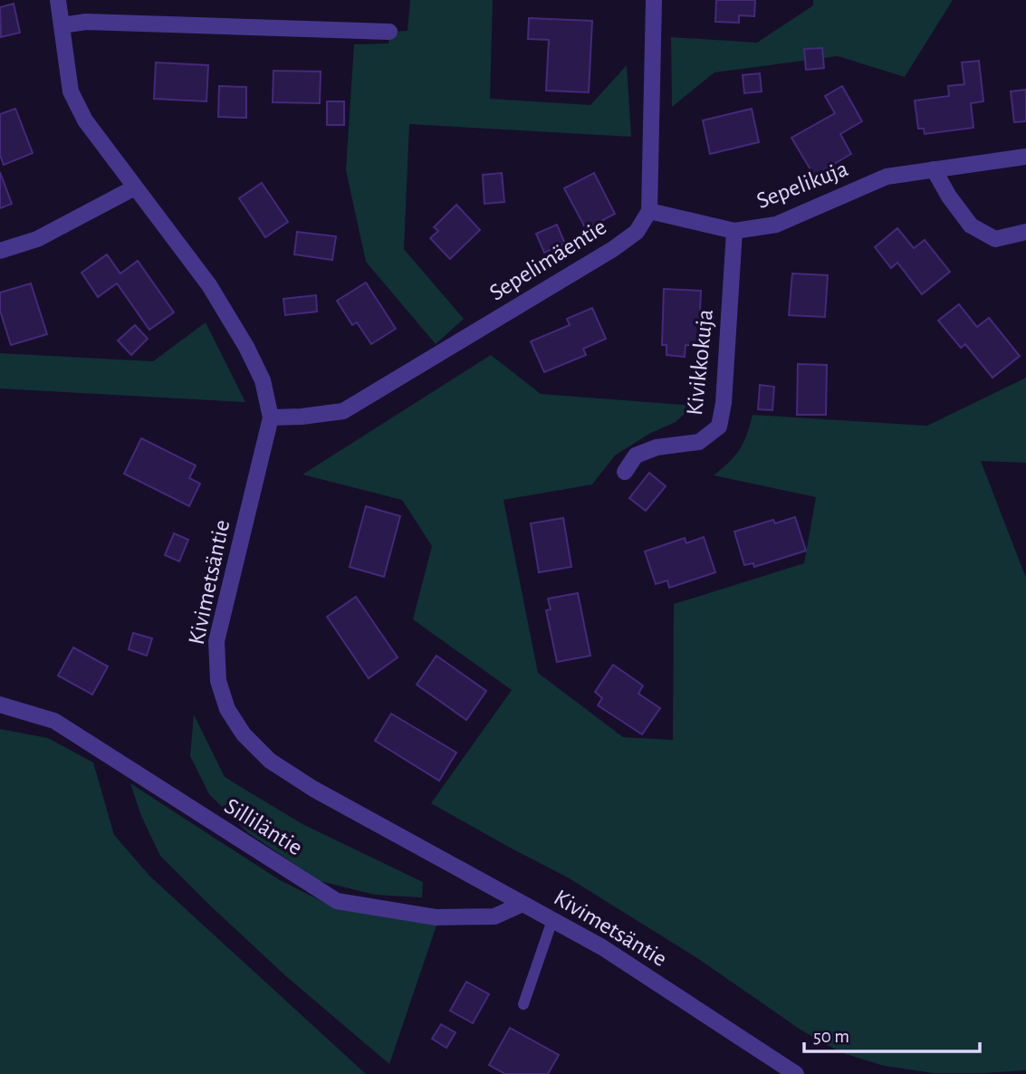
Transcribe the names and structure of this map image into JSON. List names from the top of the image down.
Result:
{
  "streets": {
    "street": [
      "Sepelikuja",
      "Sepelimäentie",
      "Kivikkokuja",
      "Kivimetsäntie",
      "Silliläntie"
    ]
  },
  "crossings": [
    ["Sepelikuja", "Sepelimäentie"],
    ["Sepelikuja", "Kivikkokuja"],
    ["Sepelimäentie", "Kivimetsäntie"],
    ["Kivimetsäntie", "Silliläntie"]
  ],
  "scale_bar": "50 m"
}
